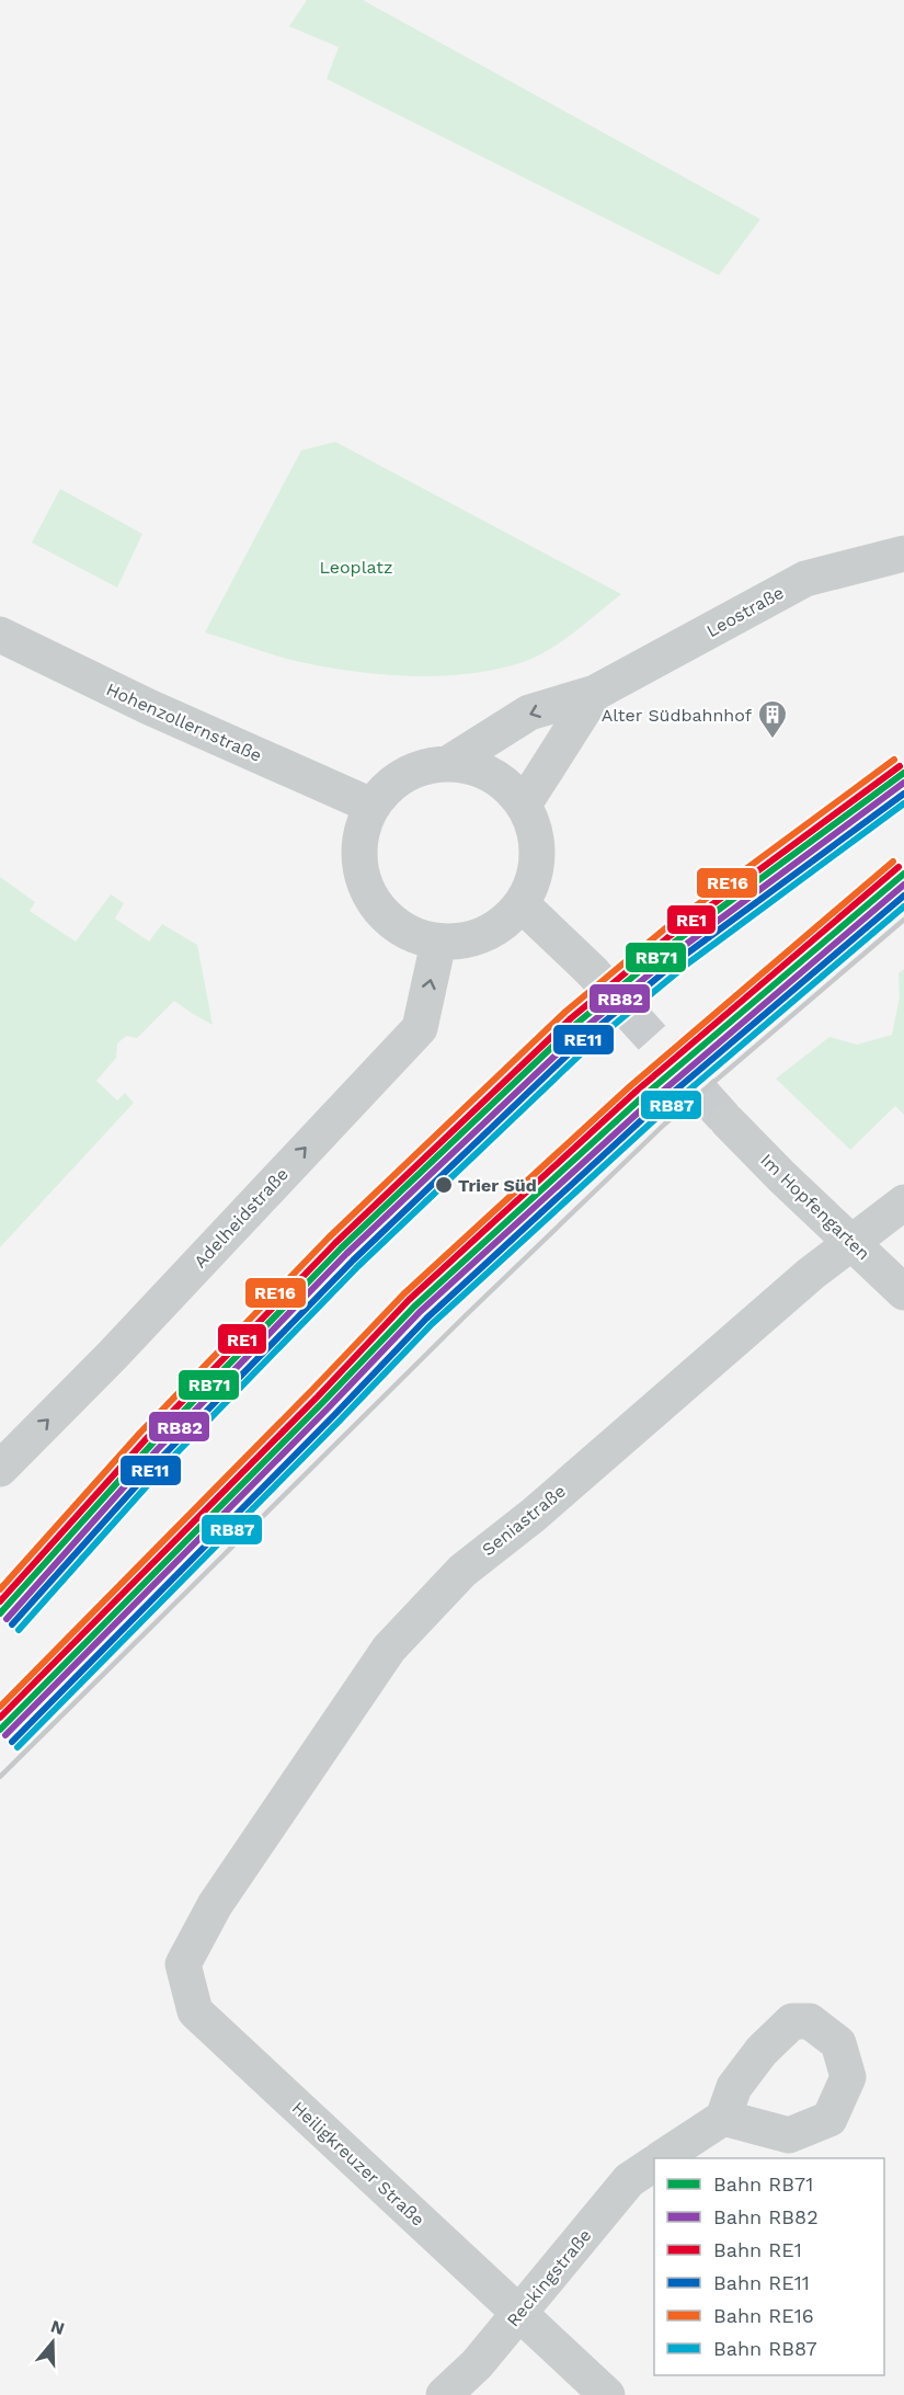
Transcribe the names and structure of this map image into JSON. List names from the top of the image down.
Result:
{
  "streets": {
    "street": [
      "Leostraße",
      "Hohenzollernstraße",
      "Im Hopfengarten",
      "Adelheidstraße",
      "Seniastraße",
      "Heiligkreuzer Straße",
      "Reckingstraße"
    ]
  },
  "crossings": [
    ["Leostraße", "Hohenzollernstraße"],
    ["Leostraße", "Adelheidstraße"],
    ["Hohenzollernstraße", "Adelheidstraße"],
    ["Im Hopfengarten", "Seniastraße"],
    ["Seniastraße", "Heiligkreuzer Straße"],
    ["Heiligkreuzer Straße", "Reckingstraße"]
  ],
  "one_way": ["Adelheidstraße"],
  "parks": ["Leoplatz"],
  "places": {
    "building": ["Alter Südbahnhof"],
    "other": ["Trier Süd"]
  },
  "lines": [
    "rail line RE16",
    "rail line RE1",
    "rail line RB71",
    "rail line RB82",
    "rail line RE11",
    "rail line RB87"
  ],
  "legend": [
    "Bahn RB71",
    "Bahn RB82",
    "Bahn RE1",
    "Bahn RE11",
    "Bahn RE16",
    "Bahn RB87"
  ],
  "north": "top"
}
